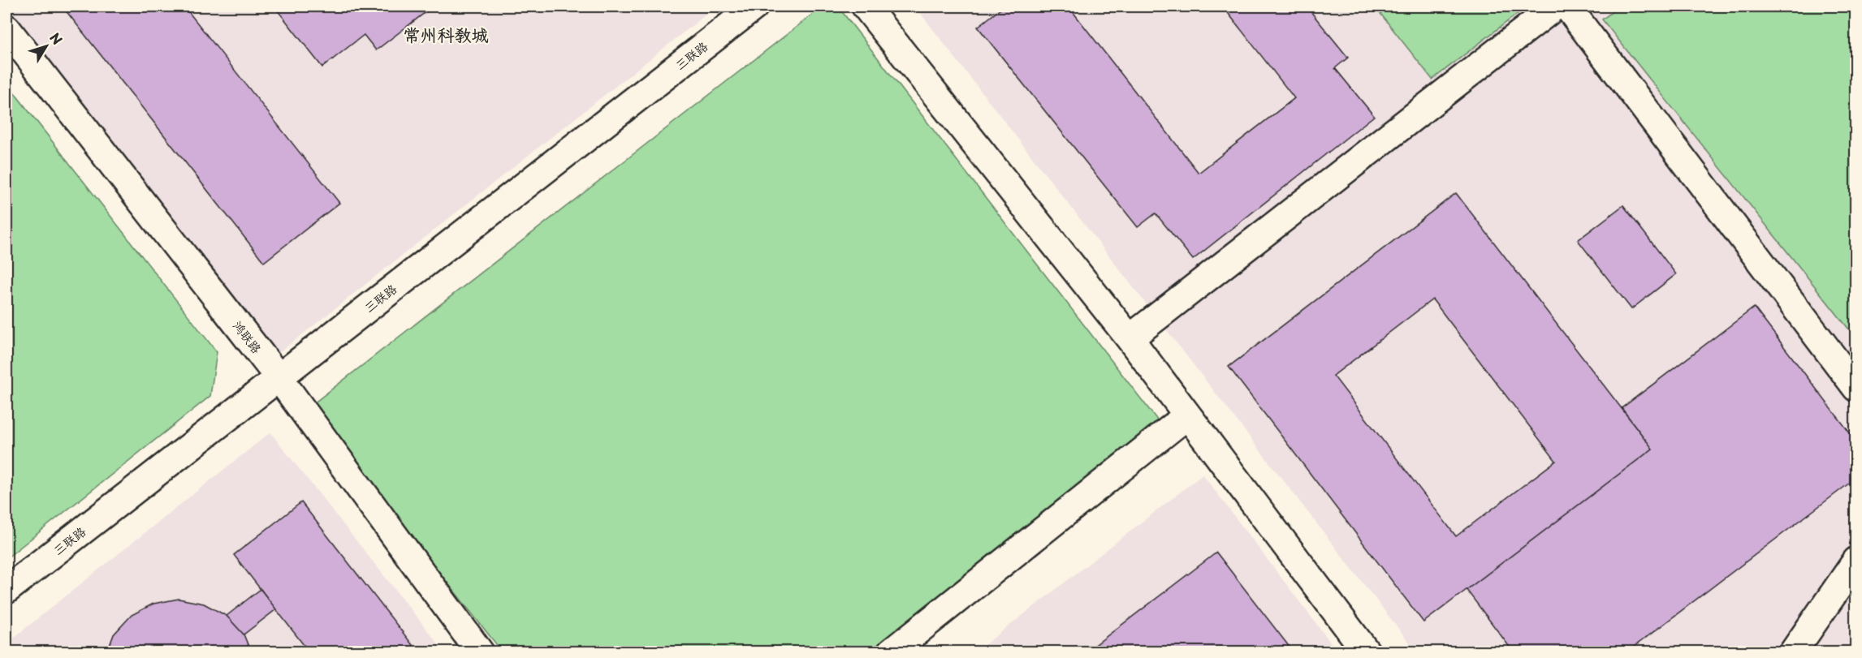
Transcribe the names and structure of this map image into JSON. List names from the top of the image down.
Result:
{
  "streets": {
    "street": ["三联路", "鸿联路"]
  },
  "crossings": [
    ["三联路", "鸿联路"]
  ],
  "districts": ["常州科教城"],
  "north": "top right"
}
